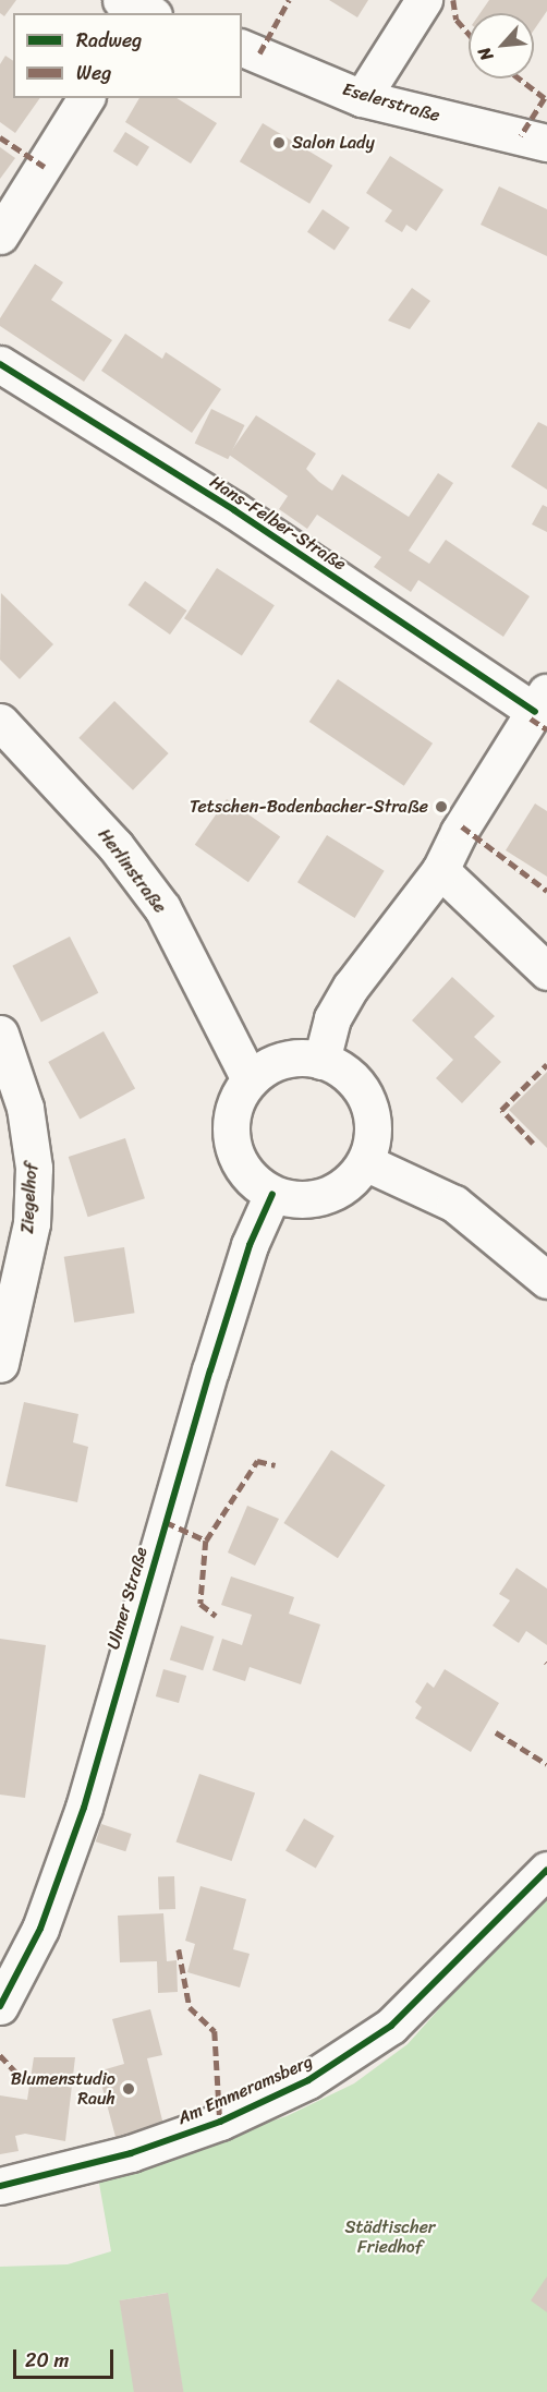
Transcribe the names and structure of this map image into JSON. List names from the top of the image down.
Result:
{
  "streets": {
    "street": [
      "Eselerstraße",
      "Hans-Felber-Straße",
      "Herlinstraße",
      "Ziegelhof",
      "Ulmer Straße",
      "Am Emmeramsberg"
    ]
  },
  "crossings": [
    ["Herlinstraße", "Ulmer Straße"]
  ],
  "parks": ["Städtischer Friedhof"],
  "places": ["Salon Lady", "Tetschen-Bodenbacher-Straße", "Blumenstudio Rauh"],
  "legend": ["Radweg", "Weg"],
  "scale_bar": "20 m",
  "north": "bottom left"
}
